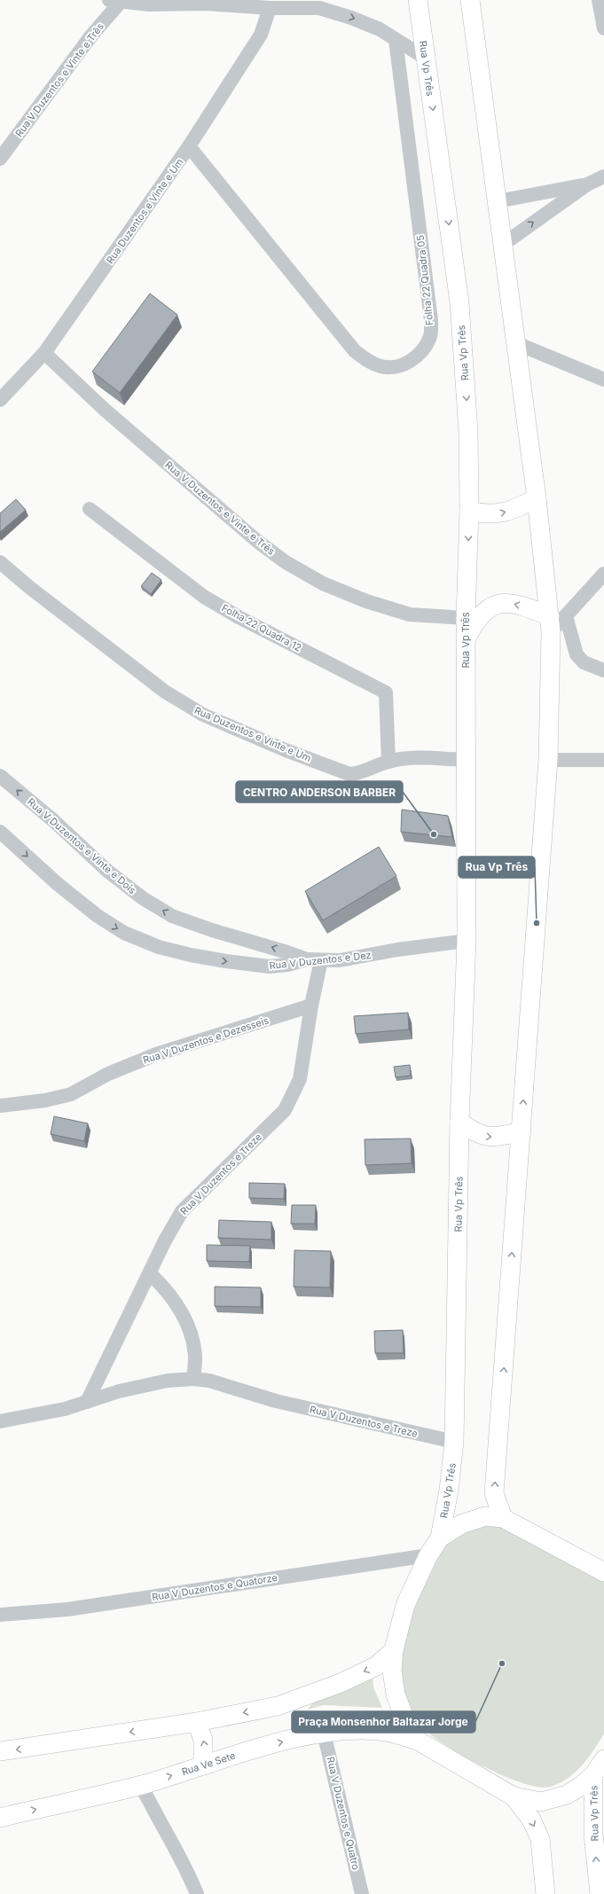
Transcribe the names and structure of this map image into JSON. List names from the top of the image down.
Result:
{
  "streets": {
    "main road": ["Rua Vp Três", "Rua Ve Sete"],
    "street": [
      "Rua V Duzentos e Vinte e Três",
      "Rua Duzentos e Vinte e Um",
      "Folha 22 Quadra 05",
      "Folha 22 Quadra 12",
      "Rua V Duzentos e Vinte e Dois",
      "Rua V Duzentos e Dez",
      "Rua V Duzentos e Dezesseis",
      "Rua V Duzentos e Treze",
      "Rua V Duzentos e Quatorze",
      "Rua V Duzentos e Quatro"
    ]
  },
  "crossings": [
    ["Rua Vp Três", "Rua V Duzentos e Vinte e Três"],
    ["Rua Vp Três", "Rua Duzentos e Vinte e Um"],
    ["Rua Vp Três", "Rua V Duzentos e Dez"],
    ["Rua Vp Três", "Rua V Duzentos e Treze"],
    ["Rua V Duzentos e Vinte e Três", "Rua Duzentos e Vinte e Um"],
    ["Rua Duzentos e Vinte e Um", "Folha 22 Quadra 05"],
    ["Rua Duzentos e Vinte e Um", "Folha 22 Quadra 12"],
    ["Rua V Duzentos e Vinte e Dois", "Rua V Duzentos e Dez"],
    ["Rua V Duzentos e Dez", "Rua V Duzentos e Treze"],
    ["Rua V Duzentos e Dezesseis", "Rua V Duzentos e Treze"],
    ["Rua Ve Sete", "Rua V Duzentos e Quatro"]
  ],
  "one_way": ["Rua V Duzentos e Vinte e Dois", "Rua V Duzentos e Dez"],
  "places": ["CENTRO ANDERSON BARBER", "Rua Vp Três", "Praça Monsenhor Baltazar Jorge"]
}
